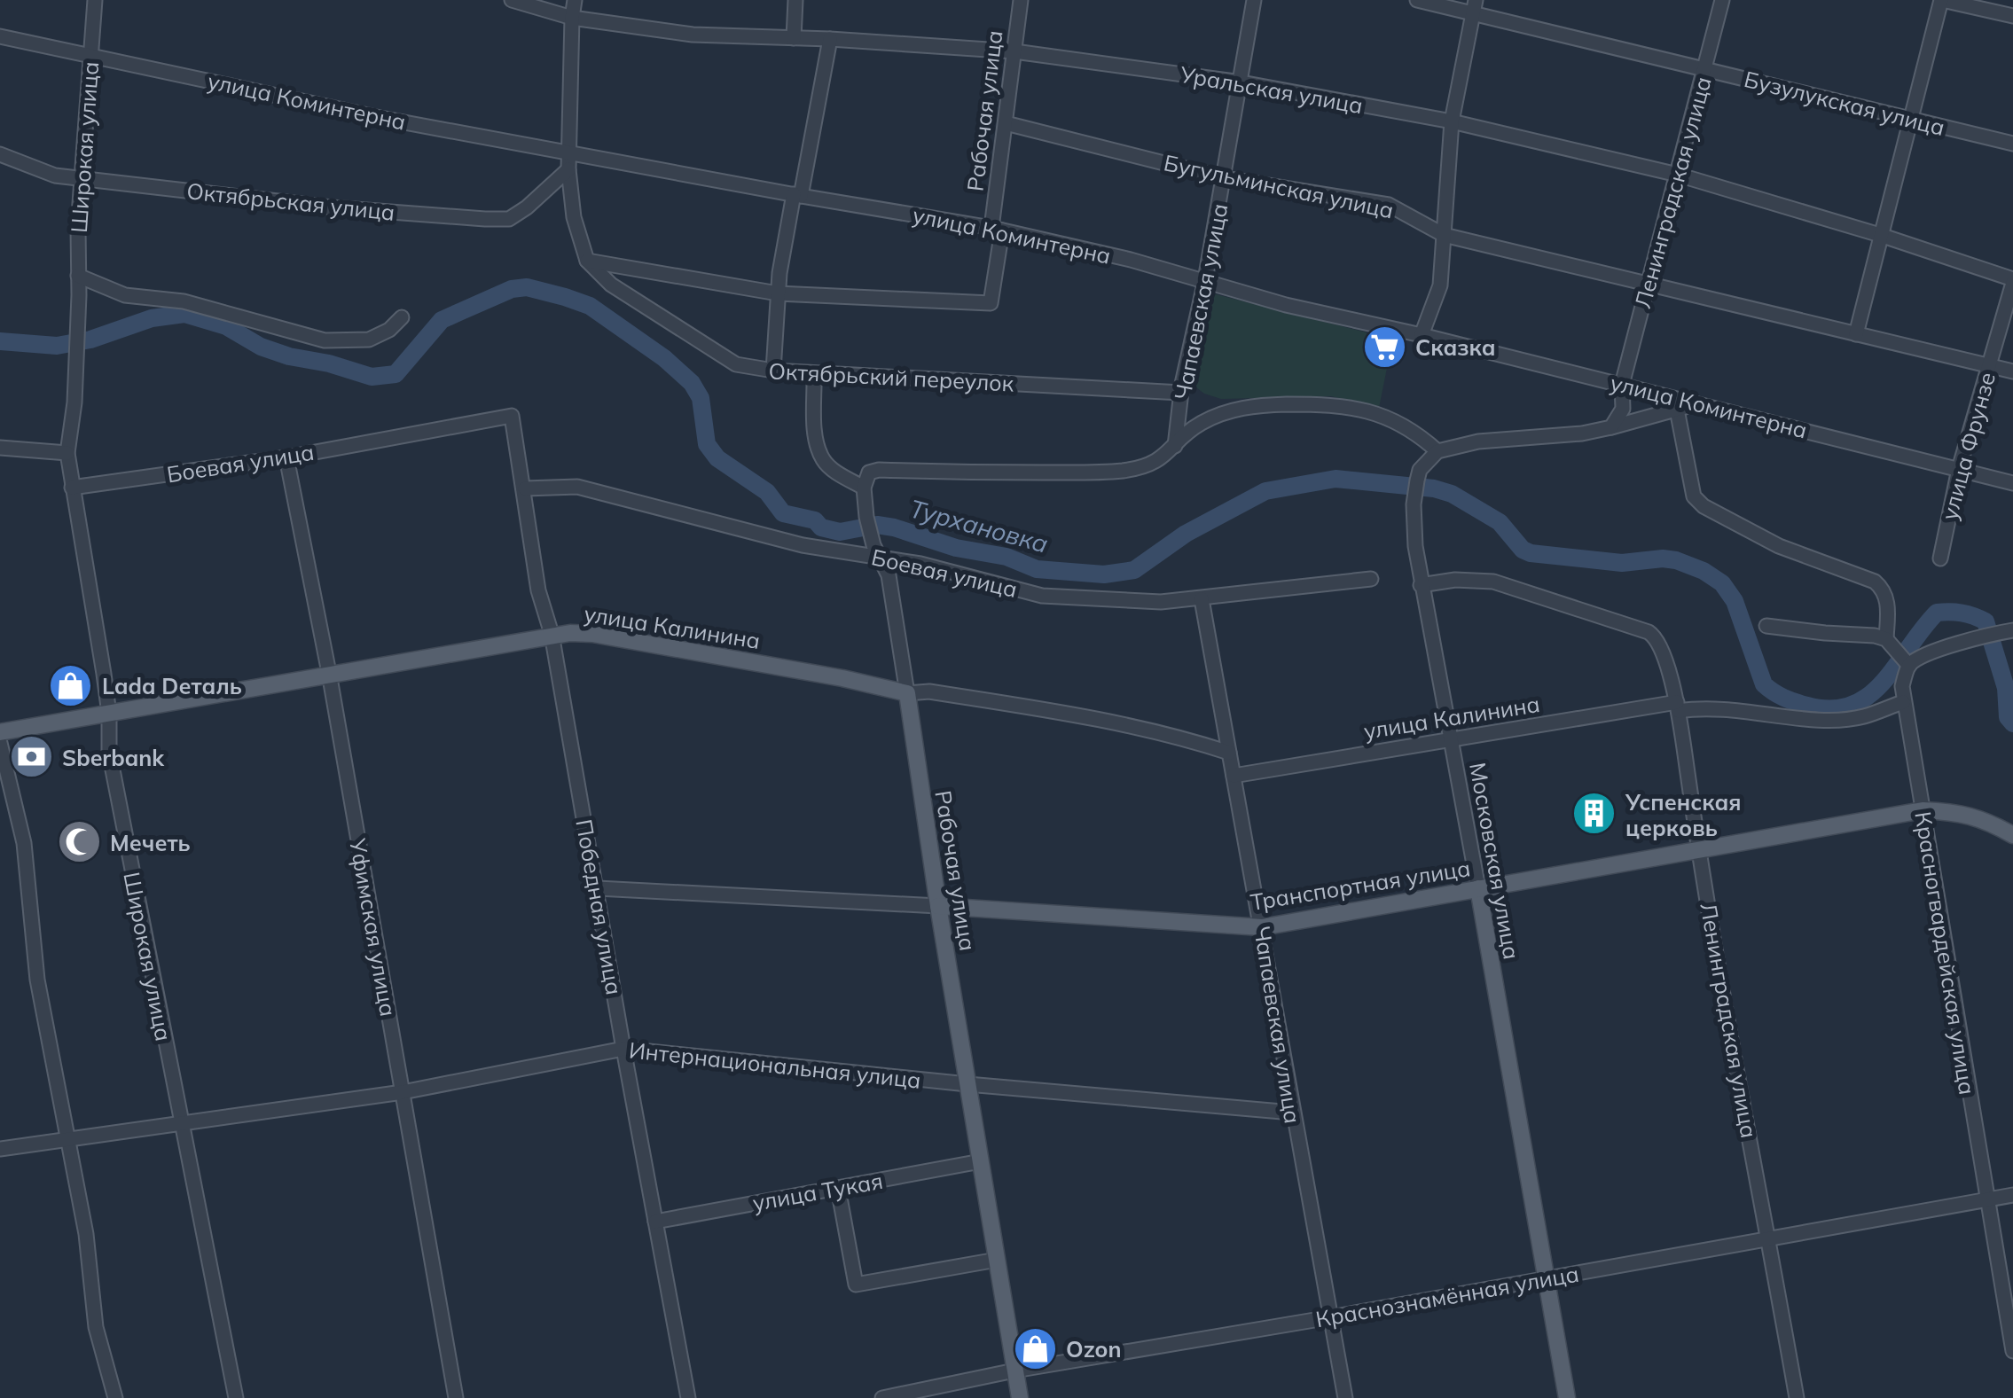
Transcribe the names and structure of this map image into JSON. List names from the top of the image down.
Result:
{
  "streets": {
    "main road": [
      "Рабочая улица",
      "улица Калинина",
      "Московская улица",
      "Транспортная улица"
    ],
    "street": [
      "Уральская улица",
      "улица Коминтерна",
      "Бузулукская улица",
      "Широкая улица",
      "Бугульминская улица",
      "Ленинградская улица",
      "Октябрьская улица",
      "Чапаевская улица",
      "Октябрьский переулок",
      "улица Фрунзе",
      "Боевая улица",
      "Победная улица",
      "Уфимская улица",
      "Красногвардейская улица",
      "Интернациональная улица",
      "улица Тукая",
      "Краснознамённая улица"
    ]
  },
  "crossings": [
    ["Уральская улица", "Рабочая улица"],
    ["Уральская улица", "Ленинградская улица"],
    ["Уральская улица", "Чапаевская улица"],
    ["Уральская улица", "улица Фрунзе"],
    ["улица Коминтерна", "Рабочая улица"],
    ["улица Коминтерна", "Широкая улица"],
    ["улица Коминтерна", "Ленинградская улица"],
    ["улица Коминтерна", "Чапаевская улица"],
    ["улица Коминтерна", "улица Фрунзе"],
    ["Бузулукская улица", "Ленинградская улица"],
    ["Рабочая улица", "Бугульминская улица"],
    ["Рабочая улица", "Боевая улица"],
    ["Рабочая улица", "улица Калинина"],
    ["Рабочая улица", "Транспортная улица"],
    ["Рабочая улица", "Интернациональная улица"],
    ["Рабочая улица", "улица Тукая"],
    ["Рабочая улица", "Краснознамённая улица"],
    ["Широкая улица", "Октябрьская улица"],
    ["Широкая улица", "Боевая улица"],
    ["Широкая улица", "улица Калинина"],
    ["Широкая улица", "Интернациональная улица"],
    ["Бугульминская улица", "Ленинградская улица"],
    ["Бугульминская улица", "Чапаевская улица"],
    ["Бугульминская улица", "улица Фрунзе"],
    ["Ленинградская улица", "улица Калинина"],
    ["Ленинградская улица", "Московская улица"],
    ["Ленинградская улица", "Транспортная улица"],
    ["Ленинградская улица", "Краснознамённая улица"],
    ["Чапаевская улица", "Октябрьский переулок"],
    ["Чапаевская улица", "Боевая улица"],
    ["Чапаевская улица", "улица Калинина"],
    ["Чапаевская улица", "Транспортная улица"],
    ["Чапаевская улица", "Интернациональная улица"],
    ["Чапаевская улица", "Краснознамённая улица"],
    ["Боевая улица", "Победная улица"],
    ["Боевая улица", "Уфимская улица"],
    ["улица Калинина", "Московская улица"],
    ["улица Калинина", "Победная улица"],
    ["улица Калинина", "Уфимская улица"],
    ["улица Калинина", "Красногвардейская улица"],
    ["Московская улица", "Транспортная улица"],
    ["Московская улица", "Краснознамённая улица"],
    ["Транспортная улица", "Победная улица"],
    ["Транспортная улица", "Красногвардейская улица"],
    ["Победная улица", "Интернациональная улица"],
    ["Победная улица", "улица Тукая"],
    ["Уфимская улица", "Интернациональная улица"],
    ["Красногвардейская улица", "Краснознамённая улица"]
  ],
  "water": ["Турхановка"],
  "places": {
    "supermarket": ["Сказка"],
    "shop": ["Lada Dеталь", "Ozon"],
    "bank": ["Sberbank"],
    "building": ["Успенская церковь"],
    "mosque": ["Мечеть"]
  }
}
